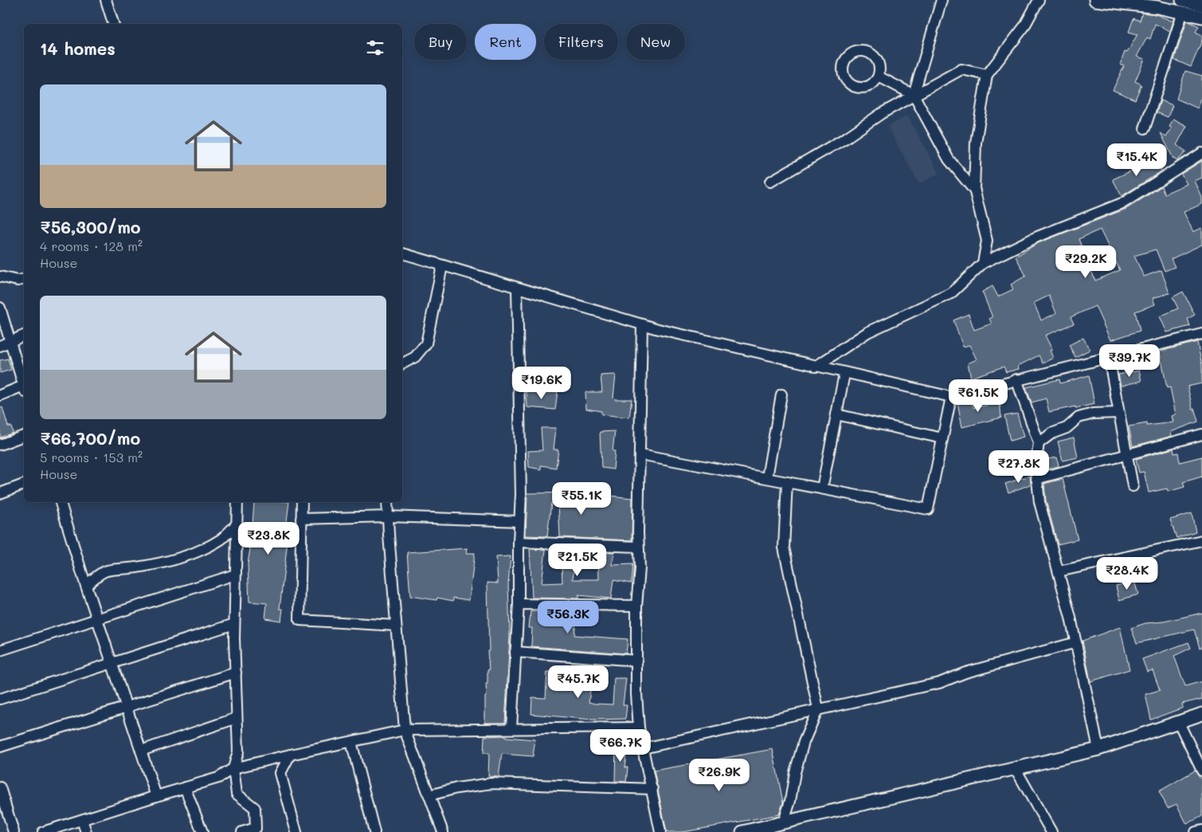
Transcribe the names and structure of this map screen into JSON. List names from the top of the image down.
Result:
{
  "page": {
    "chip": [
      "Buy",
      "Rent",
      "Filters",
      "New"
    ],
    "heading": "14 homes",
    "list": [
      {
        "name": "₹56,300/mo",
        "note": "4 rooms · 128 m² · House"
      },
      {
        "name": "₹66,700/mo",
        "note": "5 rooms · 153 m² · House"
      }
    ],
    "price": [
      "₹15.4K",
      "₹29.2K",
      "₹39.7K",
      "₹19.6K",
      "₹61.5K",
      "₹27.8K",
      "₹55.1K",
      "₹23.8K",
      "₹21.5K",
      "₹28.4K",
      "₹56.3K",
      "₹45.7K",
      "₹66.7K",
      "₹26.9K"
    ]
  }
}
